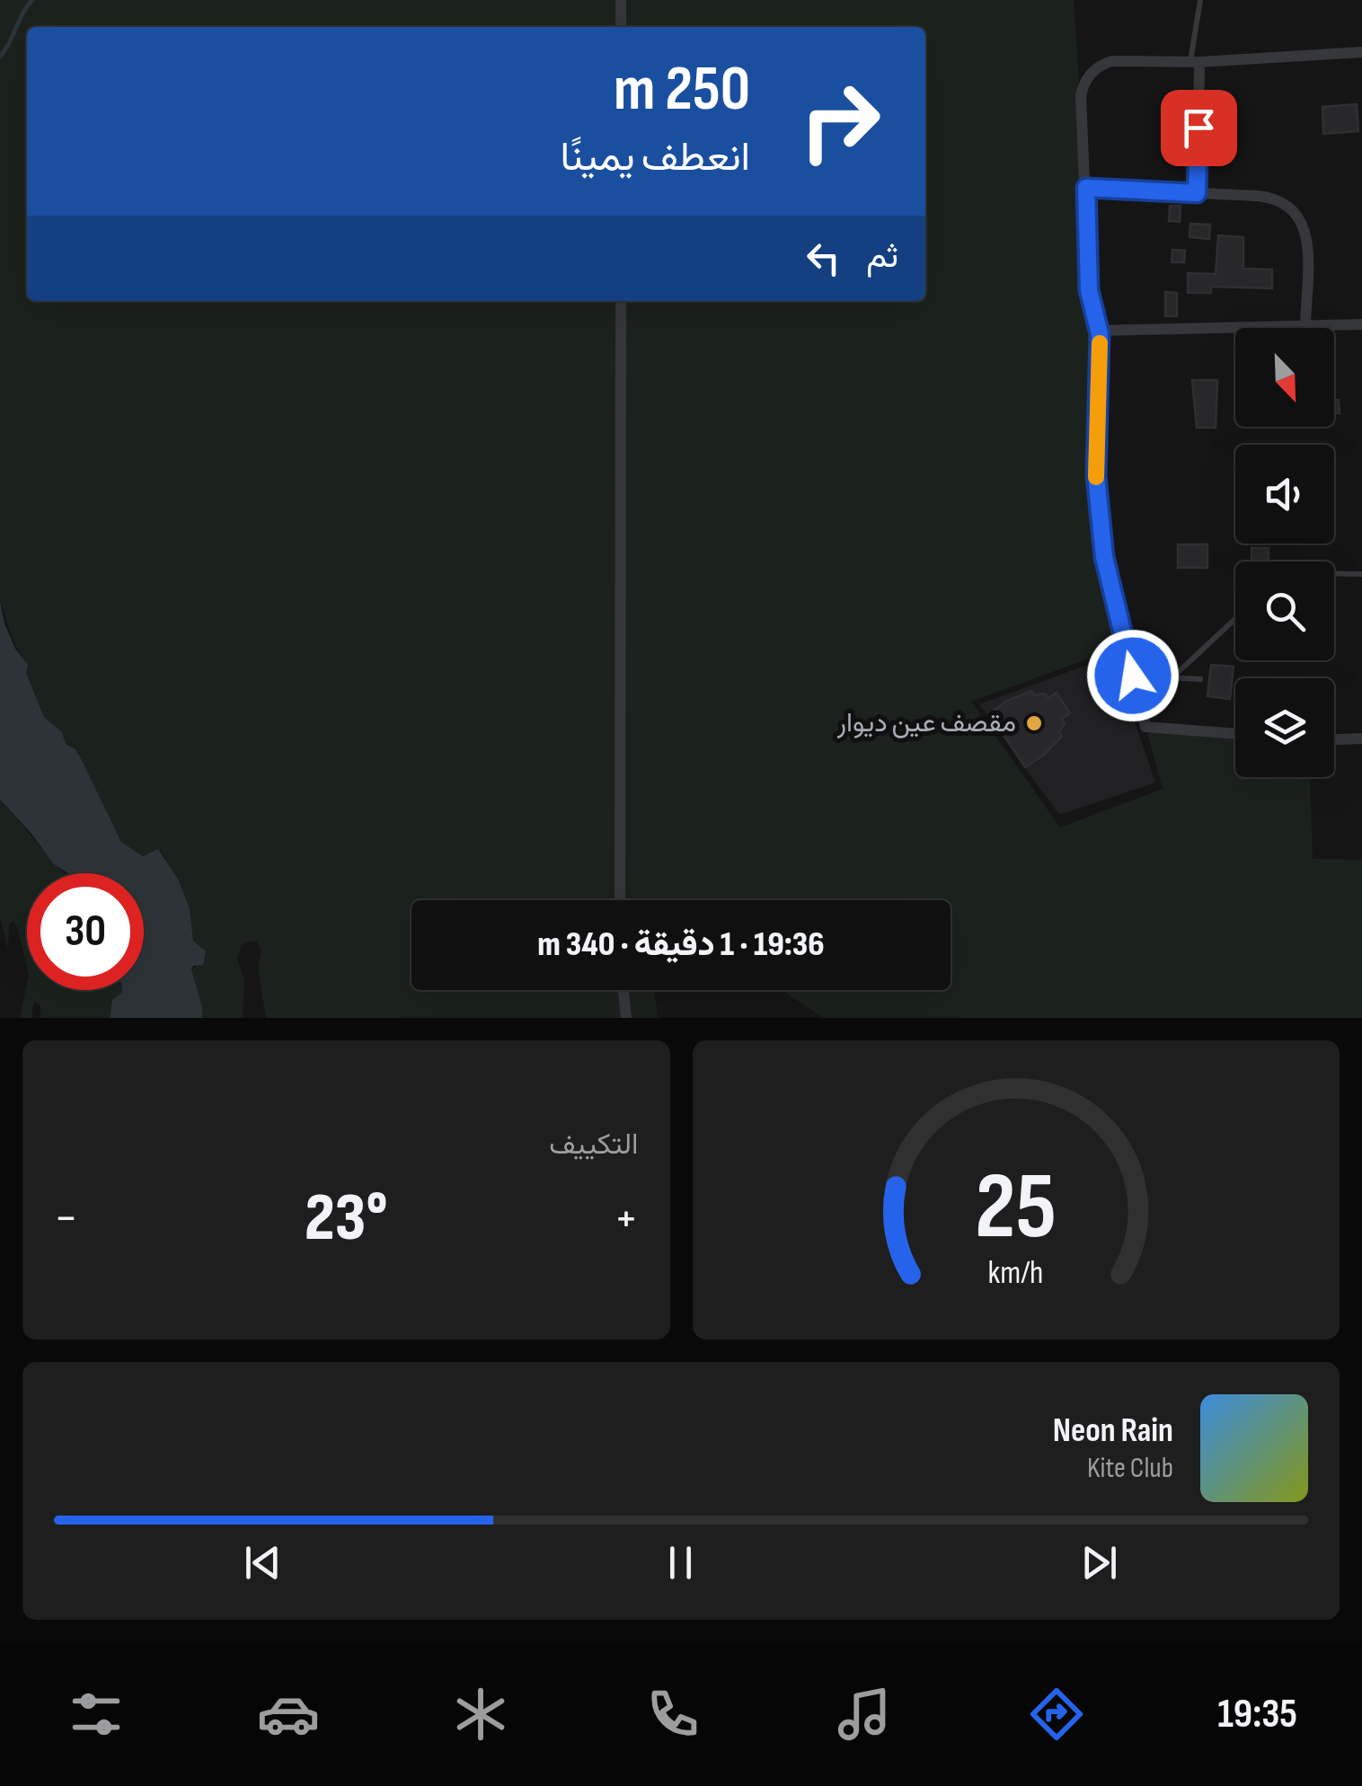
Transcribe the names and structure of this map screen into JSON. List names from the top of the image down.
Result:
{
  "places": ["مقصف عين ديوار"],
  "north": "bottom right",
  "page": {
    "turn": ["250 m", "انعطف يمينًا"],
    "then": "ثم",
    "limit": "30",
    "trip": "19:36 · 1 دقيقة · 340 m",
    "tile": "التكييف",
    "heat": ["−", "23°", "+"],
    "song": ["Neon Rain", "Kite Club"],
    "tabs": "19:35",
    "gauge": ["25", "km/h"]
  }
}
